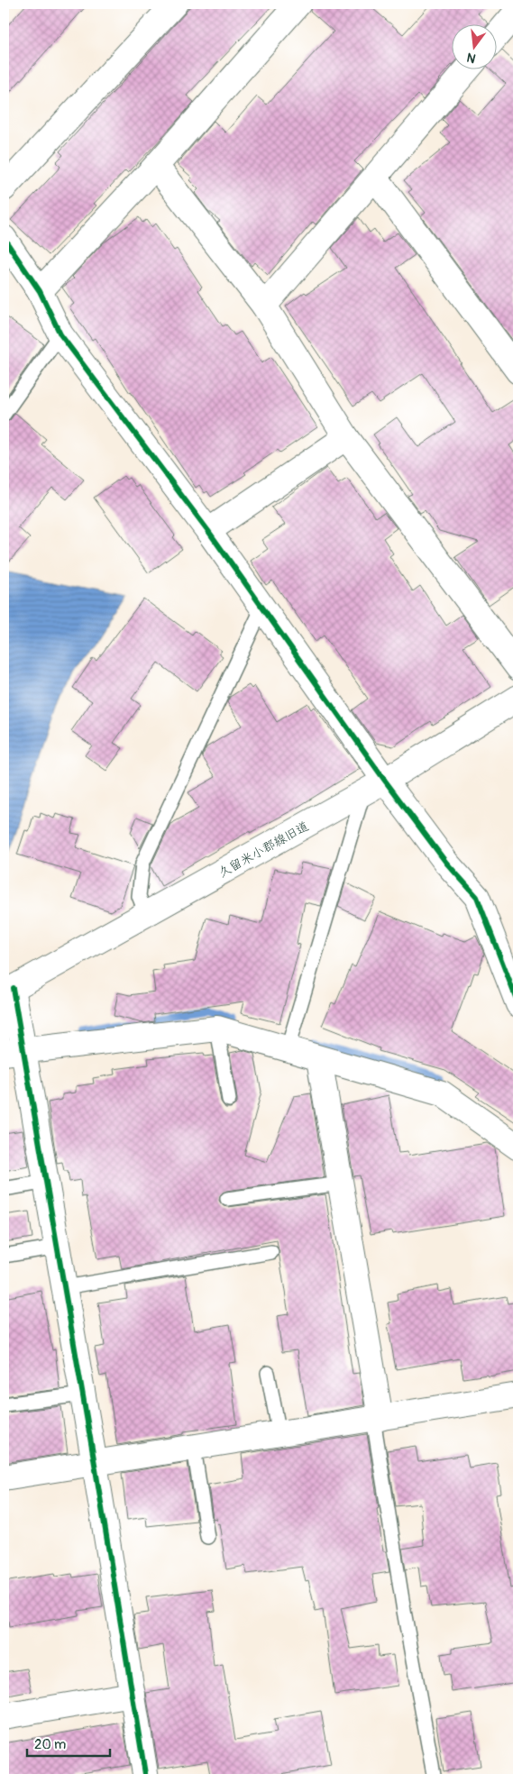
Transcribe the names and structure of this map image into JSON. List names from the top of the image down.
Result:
{
  "streets": {
    "street": ["久留米小郡線旧道"]
  },
  "scale_bar": "20 m",
  "north": "bottom"
}
